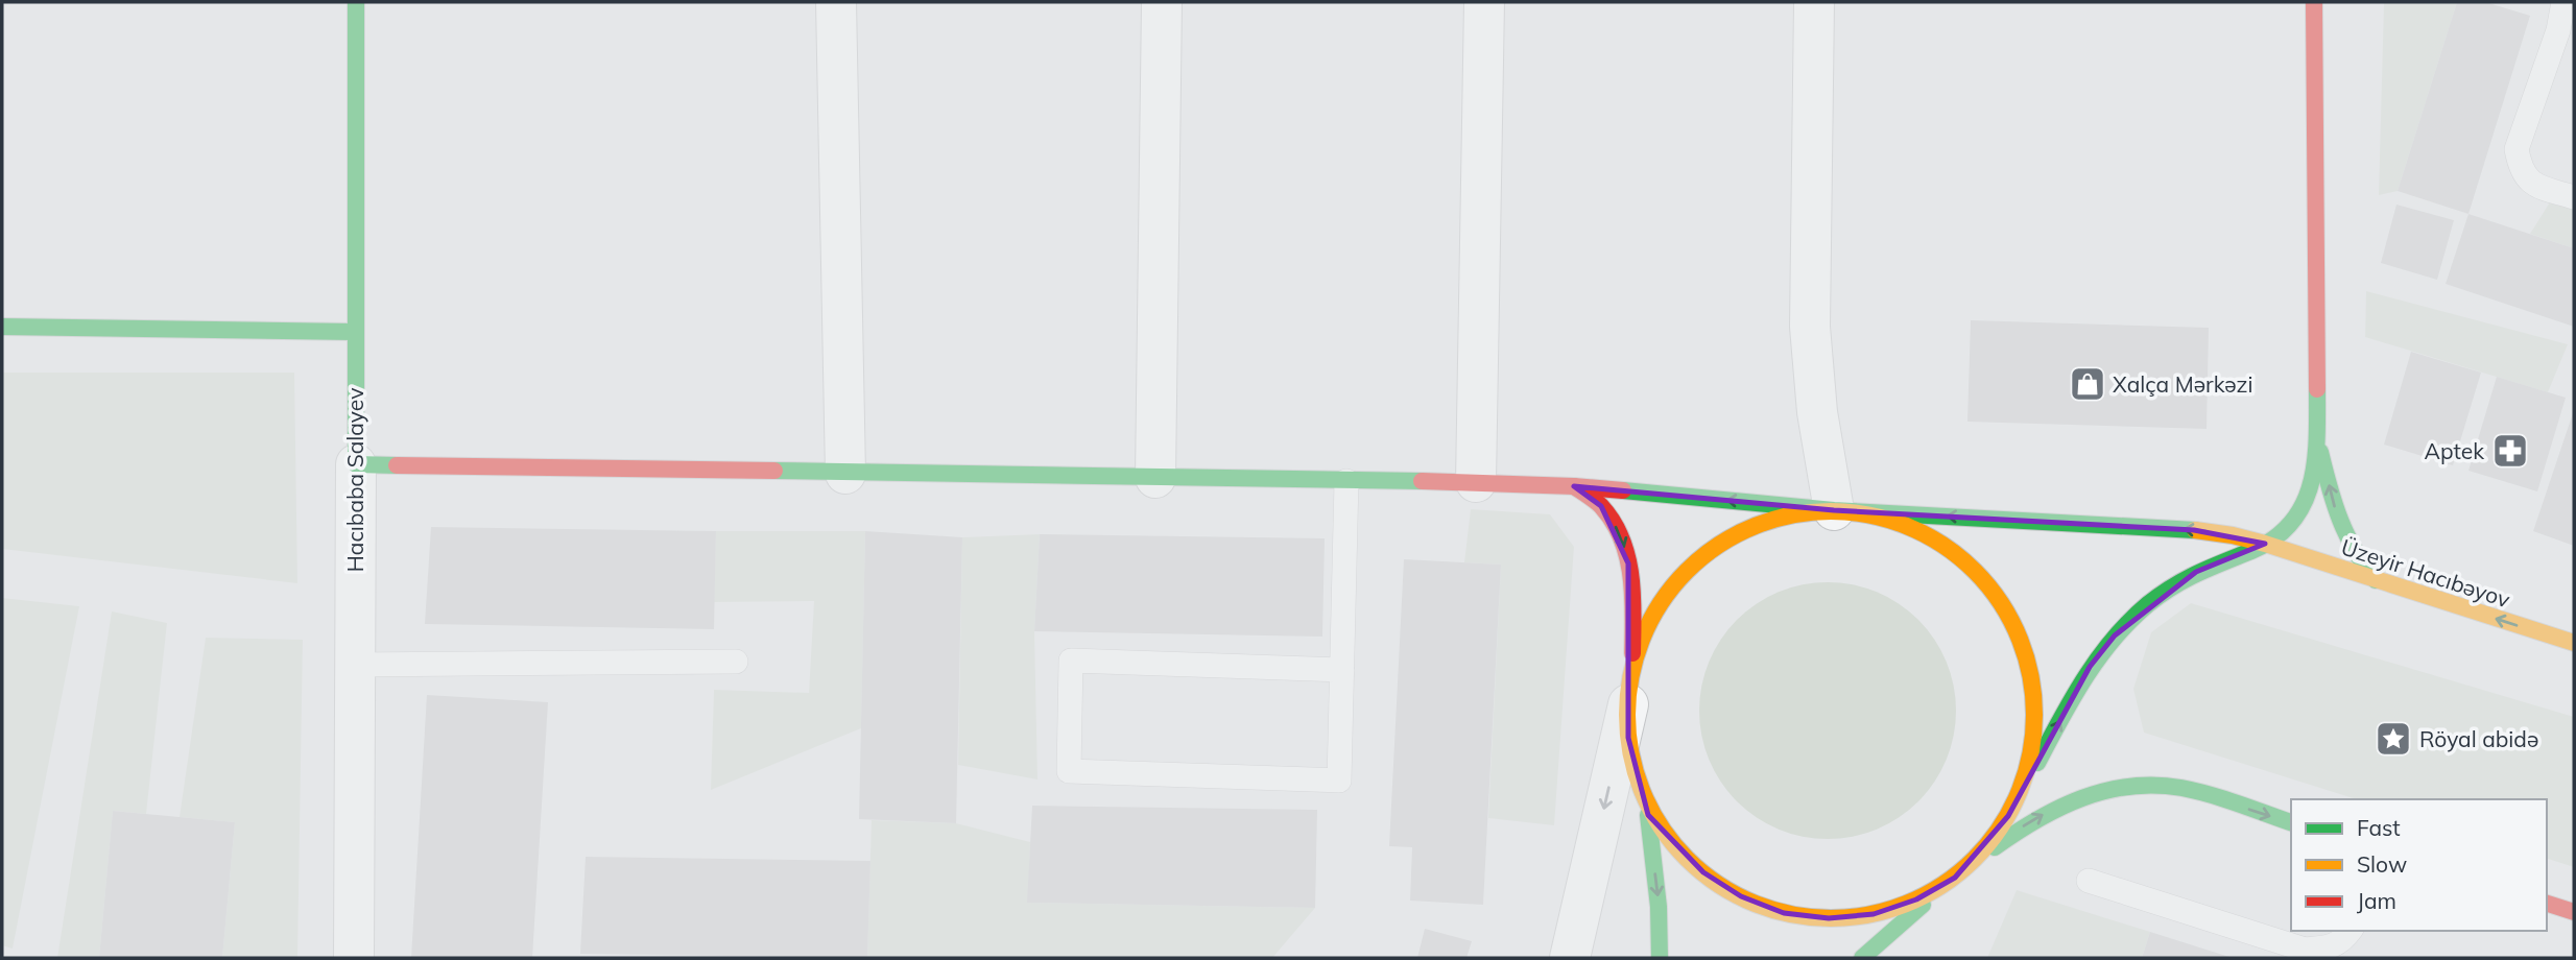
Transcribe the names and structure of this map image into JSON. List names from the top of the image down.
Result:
{
  "streets": {
    "main road": ["Hacıbaba Salayev", "Üzeyir Hacıbəyov"]
  },
  "one_way": ["Üzeyir Hacıbəyov"],
  "places": {
    "shop": ["Xalça Mərkəzi"],
    "pharmacy": ["Aptek"],
    "place": ["Röyal abidə"]
  },
  "legend": ["Fast", "Slow", "Jam"]
}
